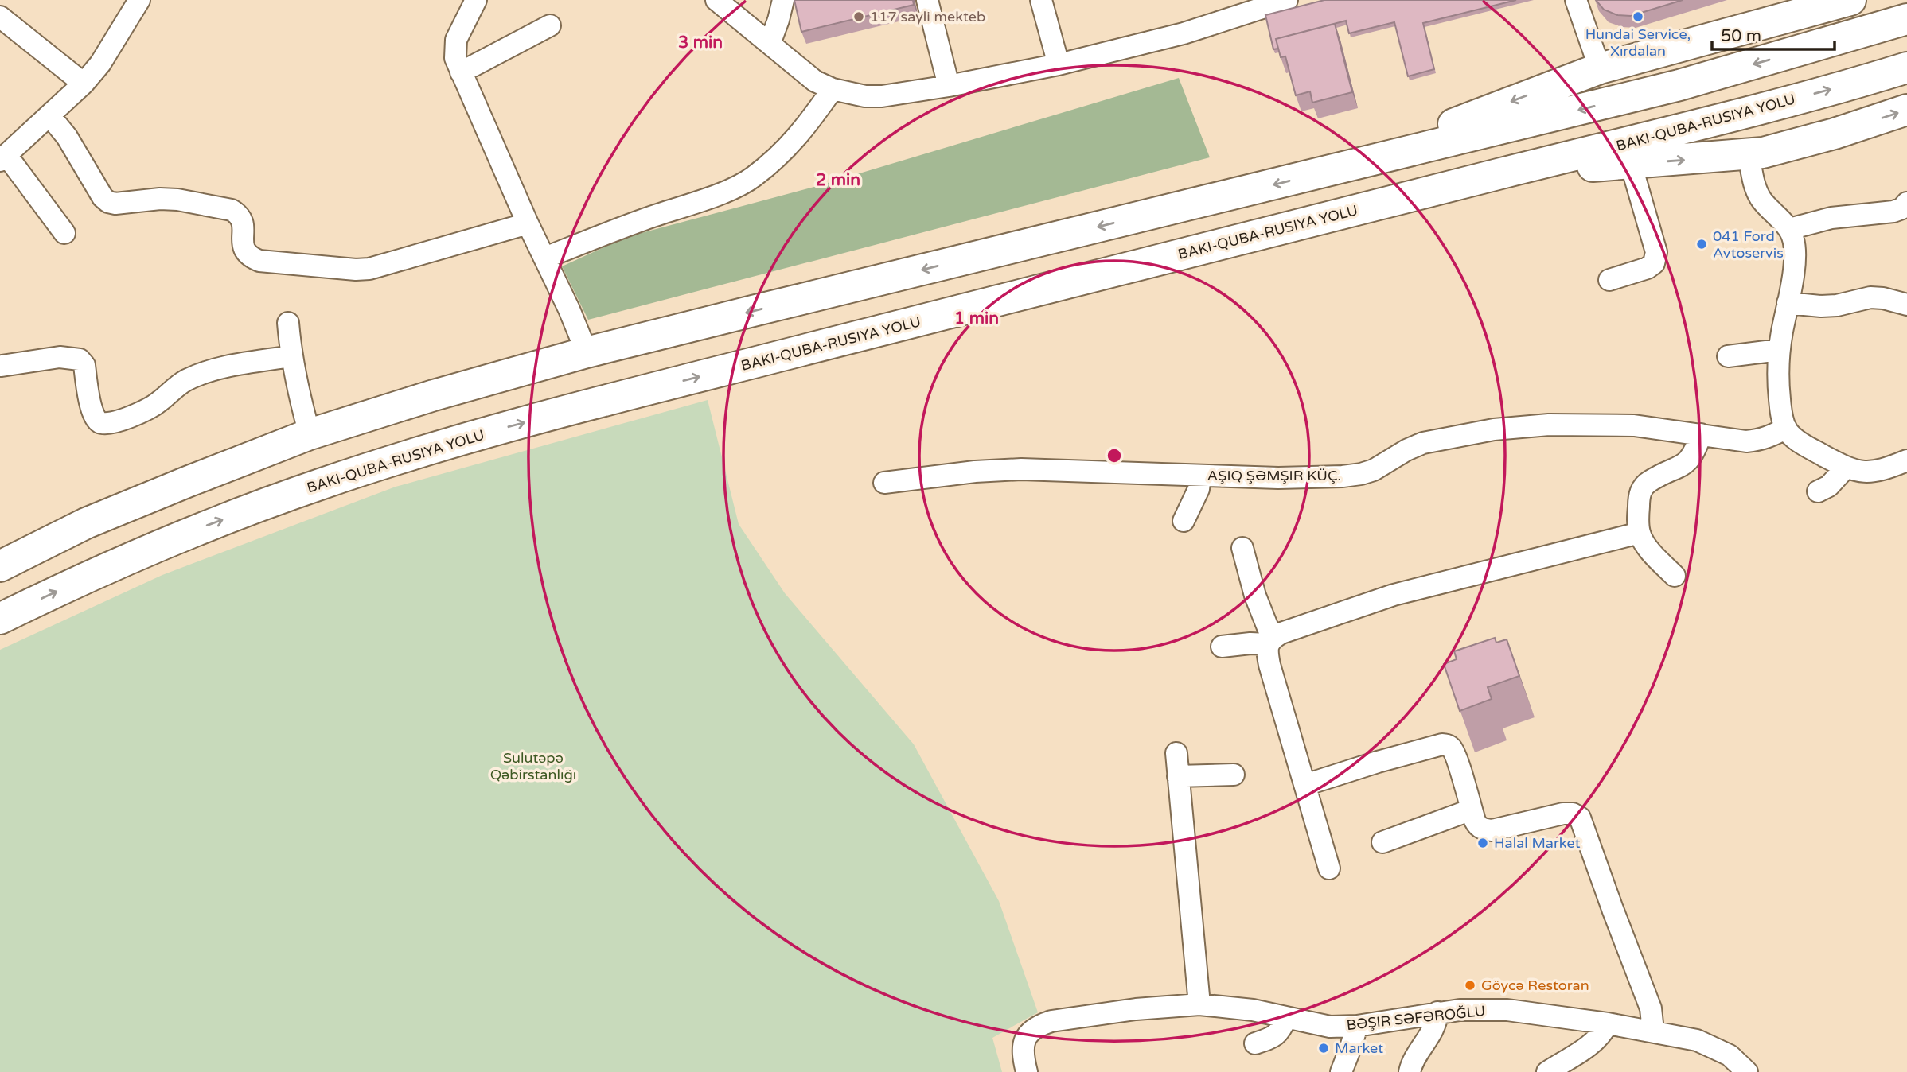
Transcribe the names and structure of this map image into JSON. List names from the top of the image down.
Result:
{
  "streets": {
    "street": ["BƏŞIR SƏFƏROĞLU"]
  },
  "parks": ["Sulutəpə Qəbirstanlığı"],
  "places": [
    "117 sayli mekteb",
    "Hundai Service, Xırdalan",
    "041 Ford Avtoservis",
    "Halal Market",
    "Göycə Restoran",
    "Market"
  ],
  "scale_bar": "50 m",
  "rings": ["3 min", "2 min", "1 min"]
}
